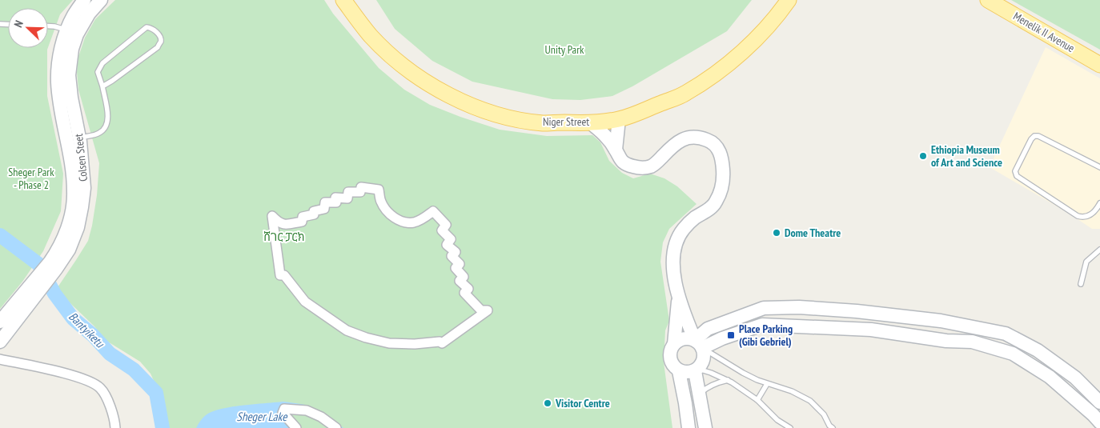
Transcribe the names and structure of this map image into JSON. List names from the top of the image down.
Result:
{
  "streets": {
    "main road": ["Menelik II Avenue", "Niger Street", "Colsen Steet"]
  },
  "water": ["Bantyiketu", "Sheger Lake"],
  "parks": ["Unity Park", "Sheger Park - Phase 2", "ሸገር ፓርክ"],
  "places": {
    "other": ["Ethiopia Museum of Art and Science", "Dome Theatre", "Visitor Centre"],
    "transit": ["Place Parking (Gibi Gebriel)"]
  },
  "north": "top left"
}
